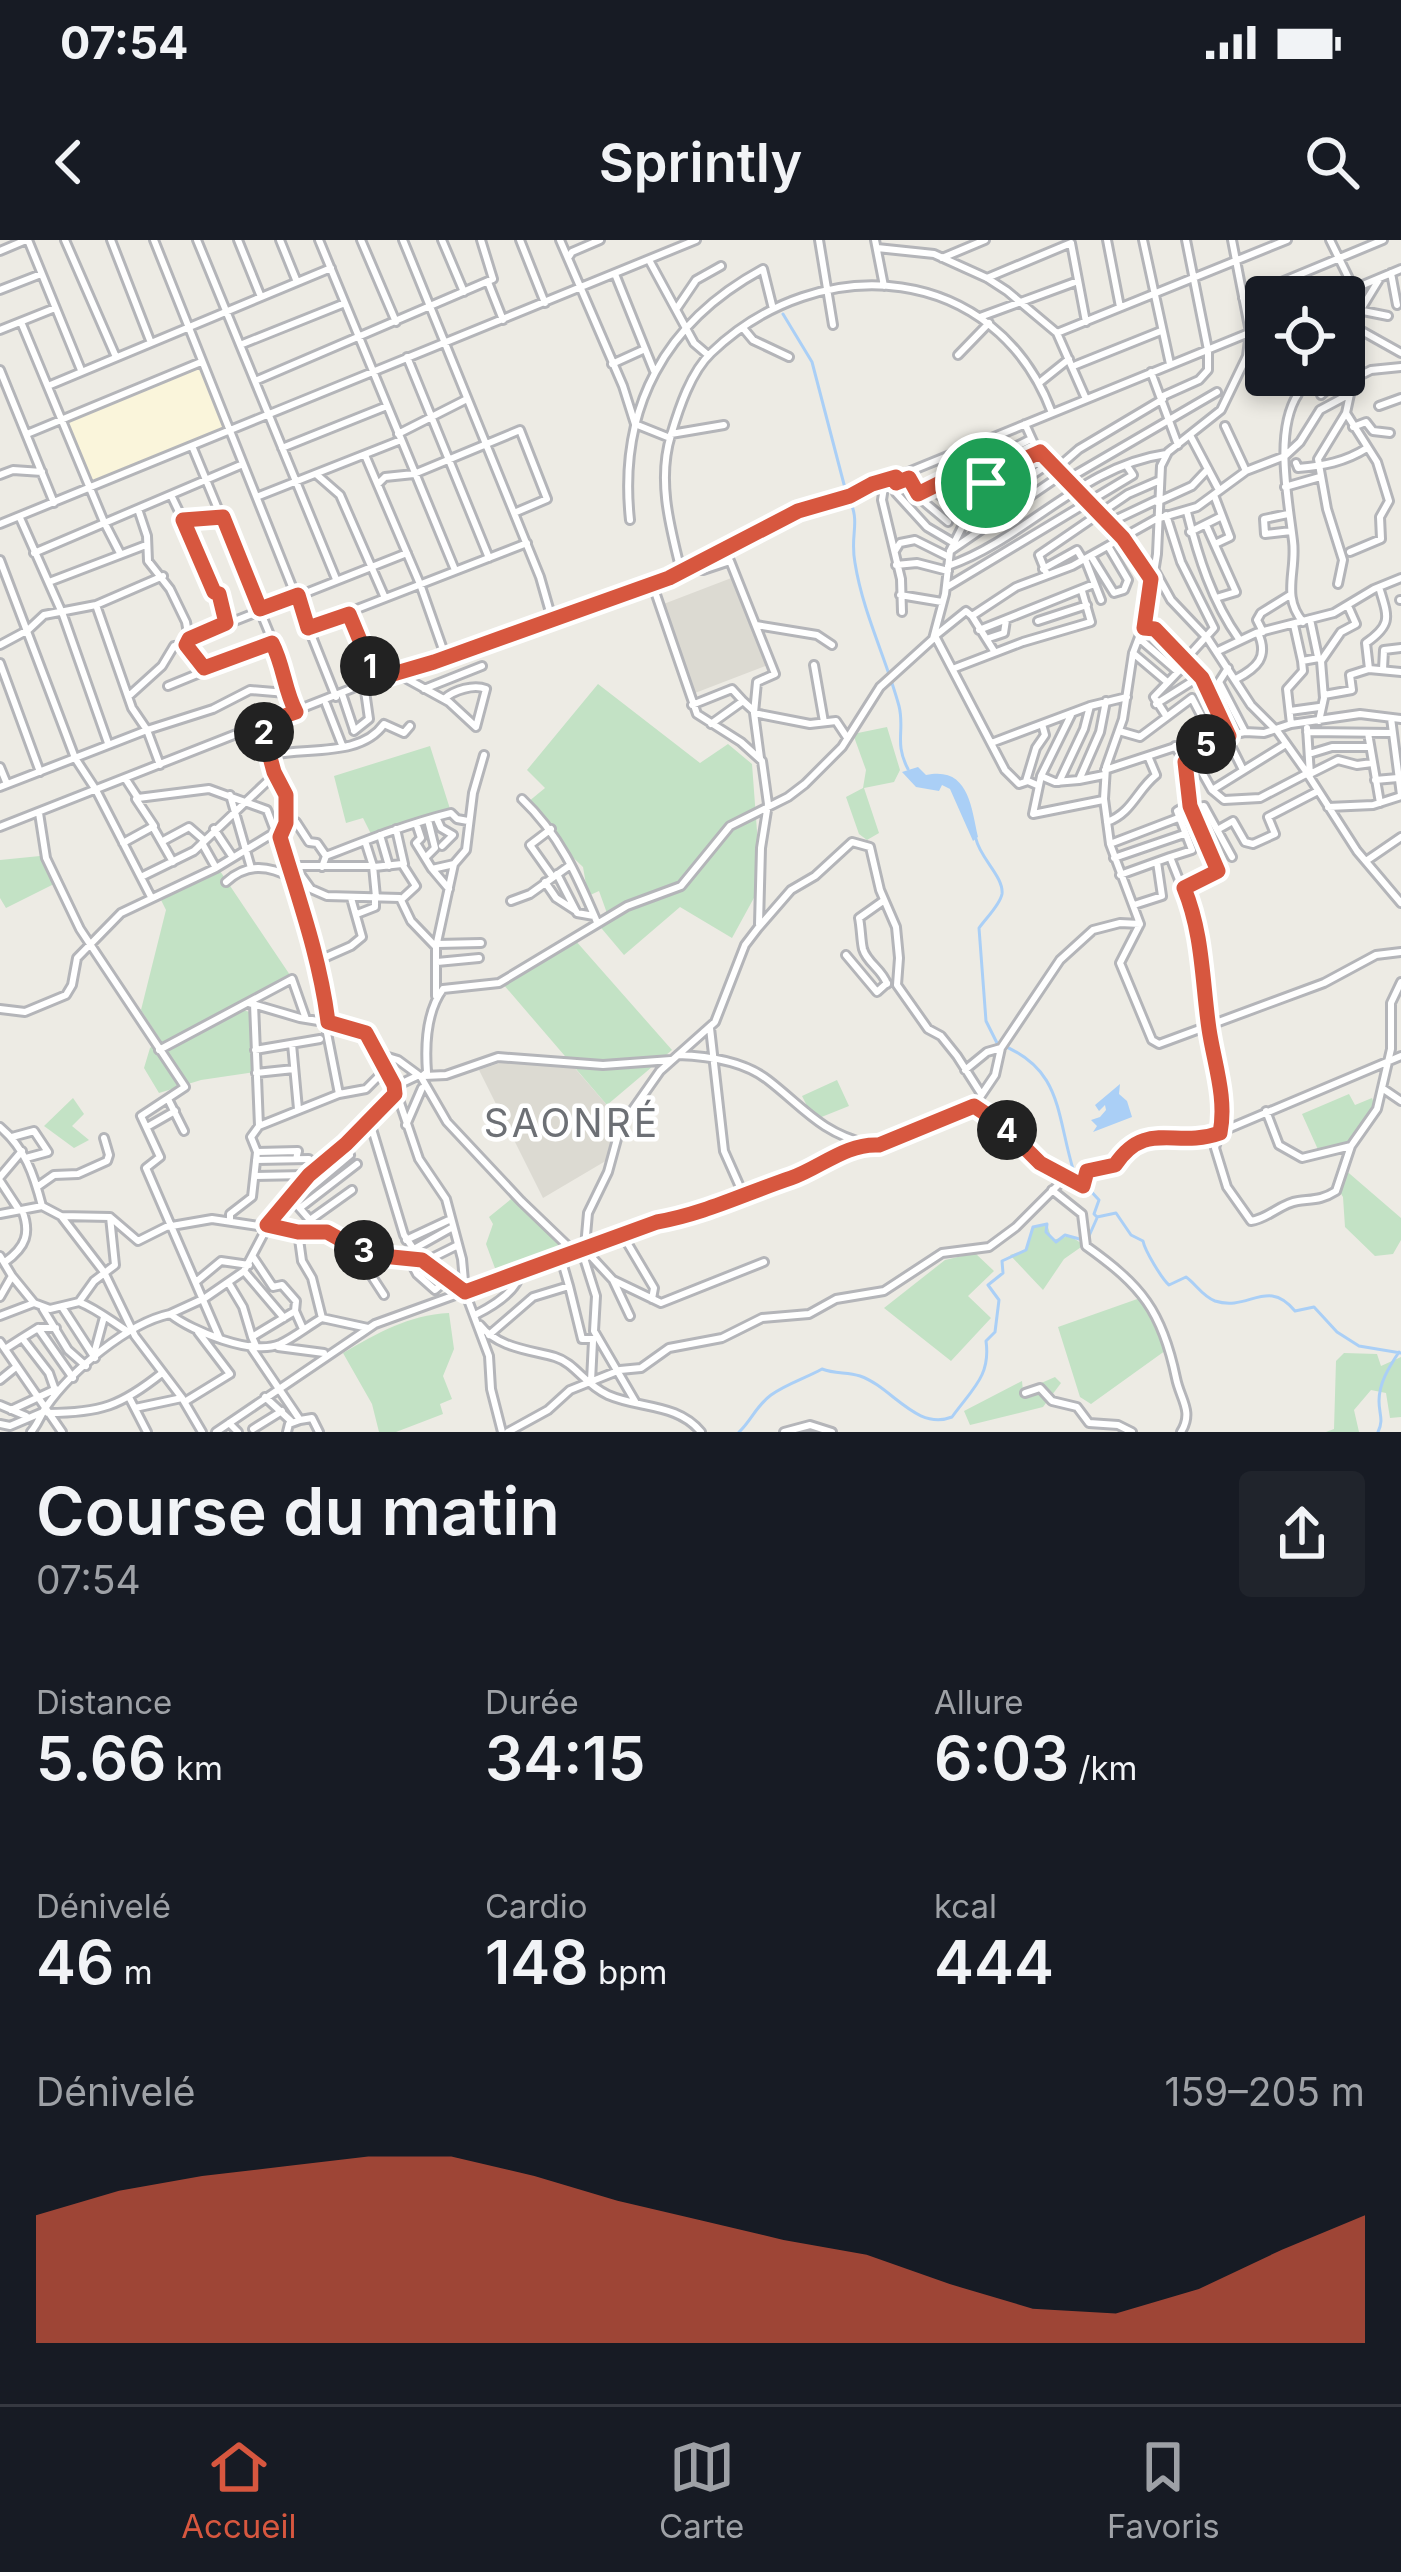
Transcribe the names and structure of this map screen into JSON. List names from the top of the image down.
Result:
{
  "districts": ["SAONRÉ"],
  "page": {
    "status": "07:54",
    "header": "Sprintly",
    "pins": [
      "1",
      "2",
      "5",
      "4",
      "3"
    ],
    "heading": ["Course du matin", "07:54"],
    "stats": [
      ["Distance", "5.66 km"],
      ["Durée", "34:15"],
      ["Allure", "6:03 /km"],
      ["Dénivelé", "46 m"],
      ["Cardio", "148 bpm"],
      ["kcal", "444"]
    ],
    "chart": ["Dénivelé", "159–205 m"],
    "tabs": ["Accueil", "Carte", "Favoris"]
  }
}
